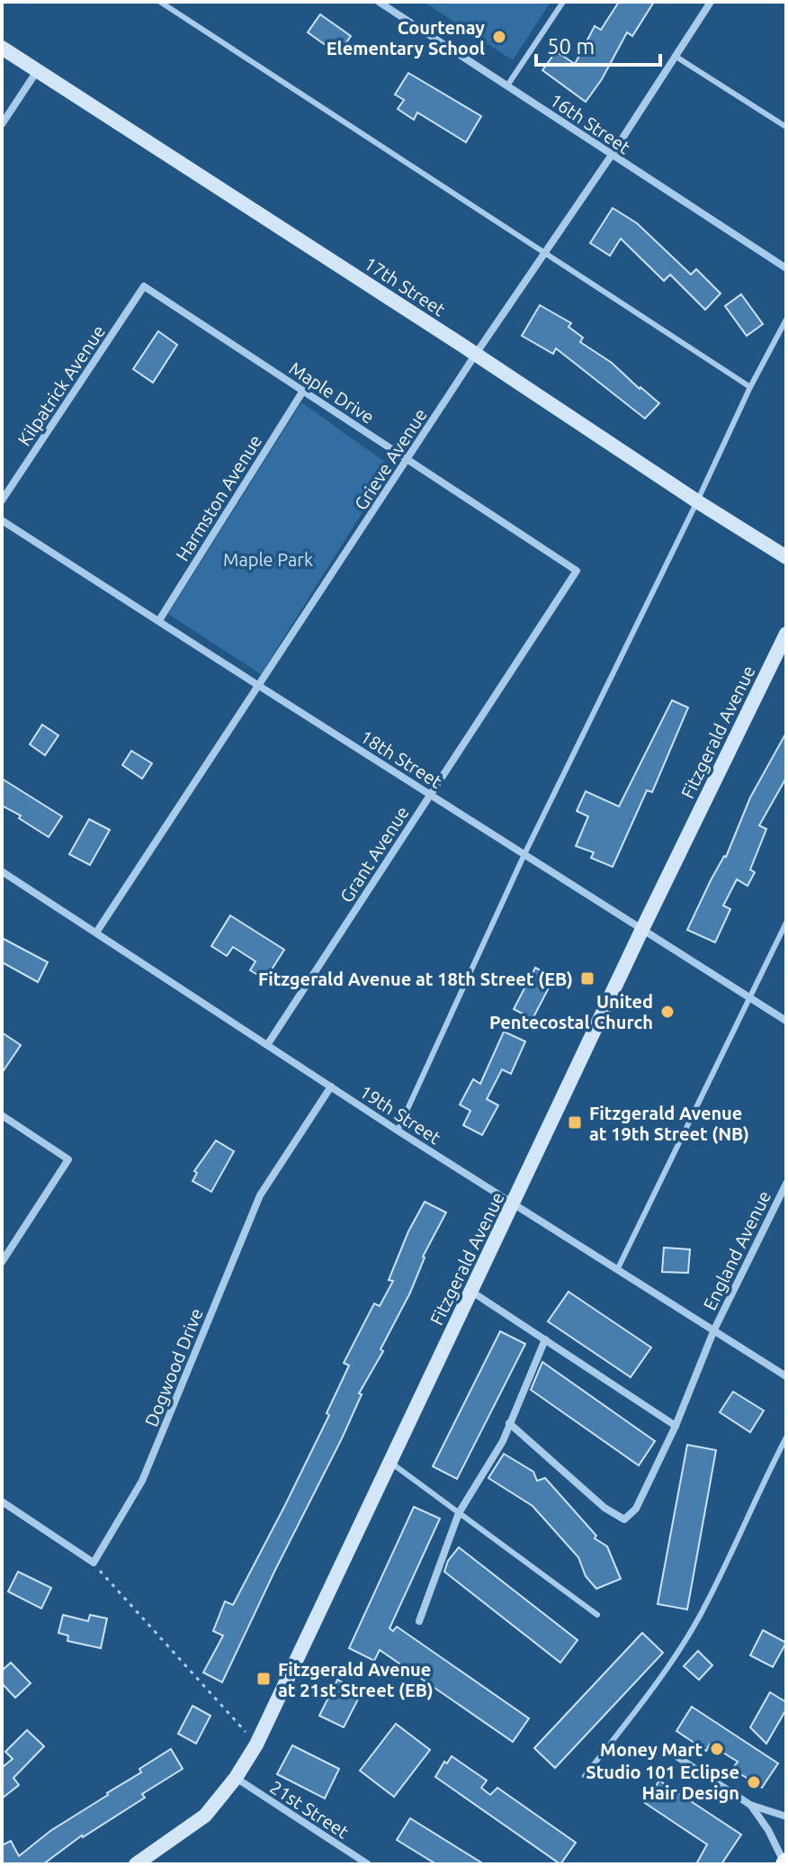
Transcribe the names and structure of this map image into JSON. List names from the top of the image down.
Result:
{
  "streets": {
    "street": [
      "16th Street",
      "17th Street",
      "Kilpatrick Avenue",
      "Maple Drive",
      "Grieve Avenue",
      "Harmston Avenue",
      "Fitzgerald Avenue",
      "18th Street",
      "Grant Avenue",
      "19th Street",
      "England Avenue",
      "Dogwood Drive",
      "21st Street"
    ]
  },
  "crossings": [
    ["16th Street", "Grieve Avenue"],
    ["17th Street", "Grieve Avenue"],
    ["Kilpatrick Avenue", "Maple Drive"],
    ["Maple Drive", "Grieve Avenue"],
    ["Maple Drive", "Harmston Avenue"],
    ["Maple Drive", "Grant Avenue"],
    ["Grieve Avenue", "18th Street"],
    ["Grieve Avenue", "19th Street"],
    ["Harmston Avenue", "18th Street"],
    ["Fitzgerald Avenue", "18th Street"],
    ["Fitzgerald Avenue", "19th Street"],
    ["Fitzgerald Avenue", "21st Street"],
    ["18th Street", "Grant Avenue"],
    ["Grant Avenue", "19th Street"],
    ["19th Street", "England Avenue"],
    ["19th Street", "Dogwood Drive"]
  ],
  "parks": ["Maple Park"],
  "places": {
    "other": [
      "Courtenay Elementary School",
      "United Pentecostal Church",
      "Money Mart",
      "Studio 101 Eclipse Hair Design"
    ],
    "transit": ["Fitzgerald Avenue at 18th Street (EB)", "Fitzgerald Avenue at 19th Street (NB)", "Fitzgerald Avenue at 21st Street (EB)"]
  },
  "scale_bar": "50 m"
}
